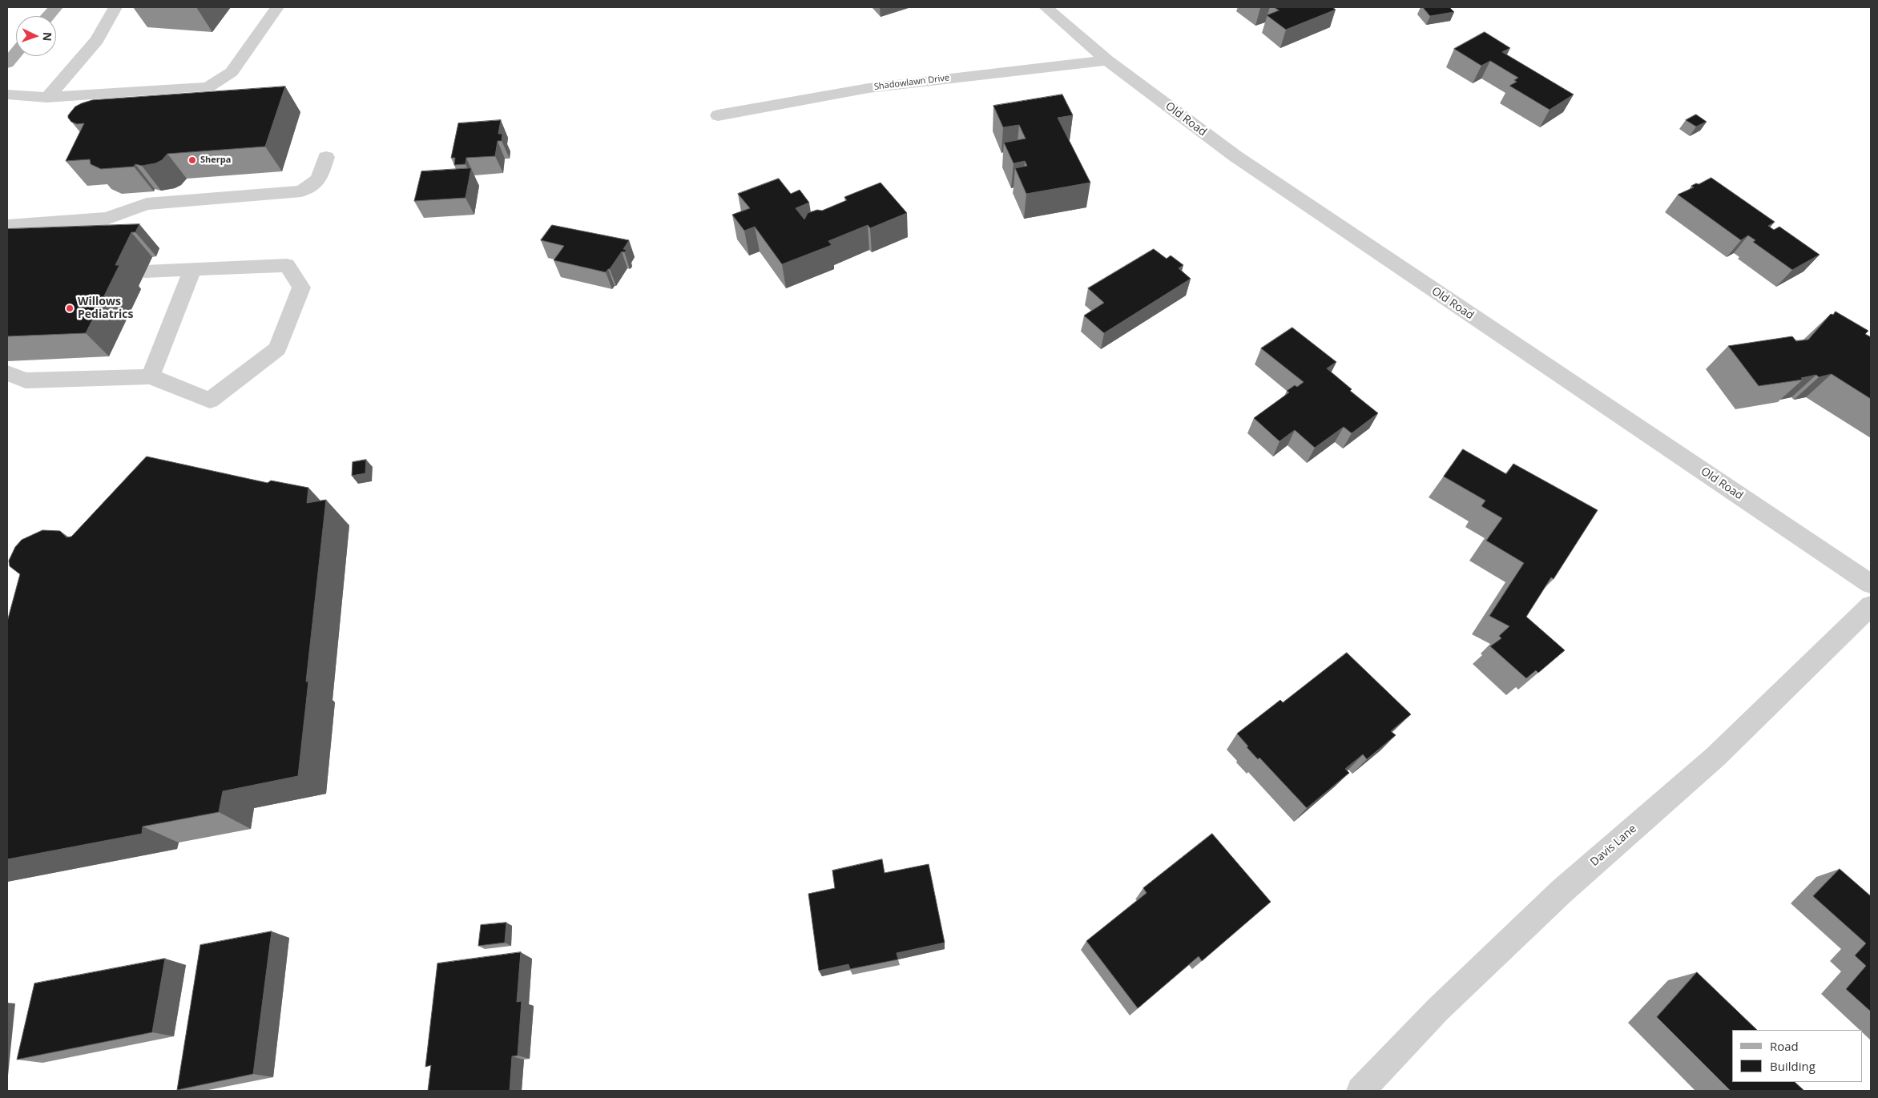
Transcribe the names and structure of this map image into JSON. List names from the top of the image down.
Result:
{
  "streets": {
    "street": ["Shadowlawn Drive", "Old Road", "Davis Lane"]
  },
  "crossings": [
    ["Shadowlawn Drive", "Old Road"]
  ],
  "places": ["Sherpa", "Willows Pediatrics"],
  "legend": ["Road", "Building"],
  "north": "right"
}
